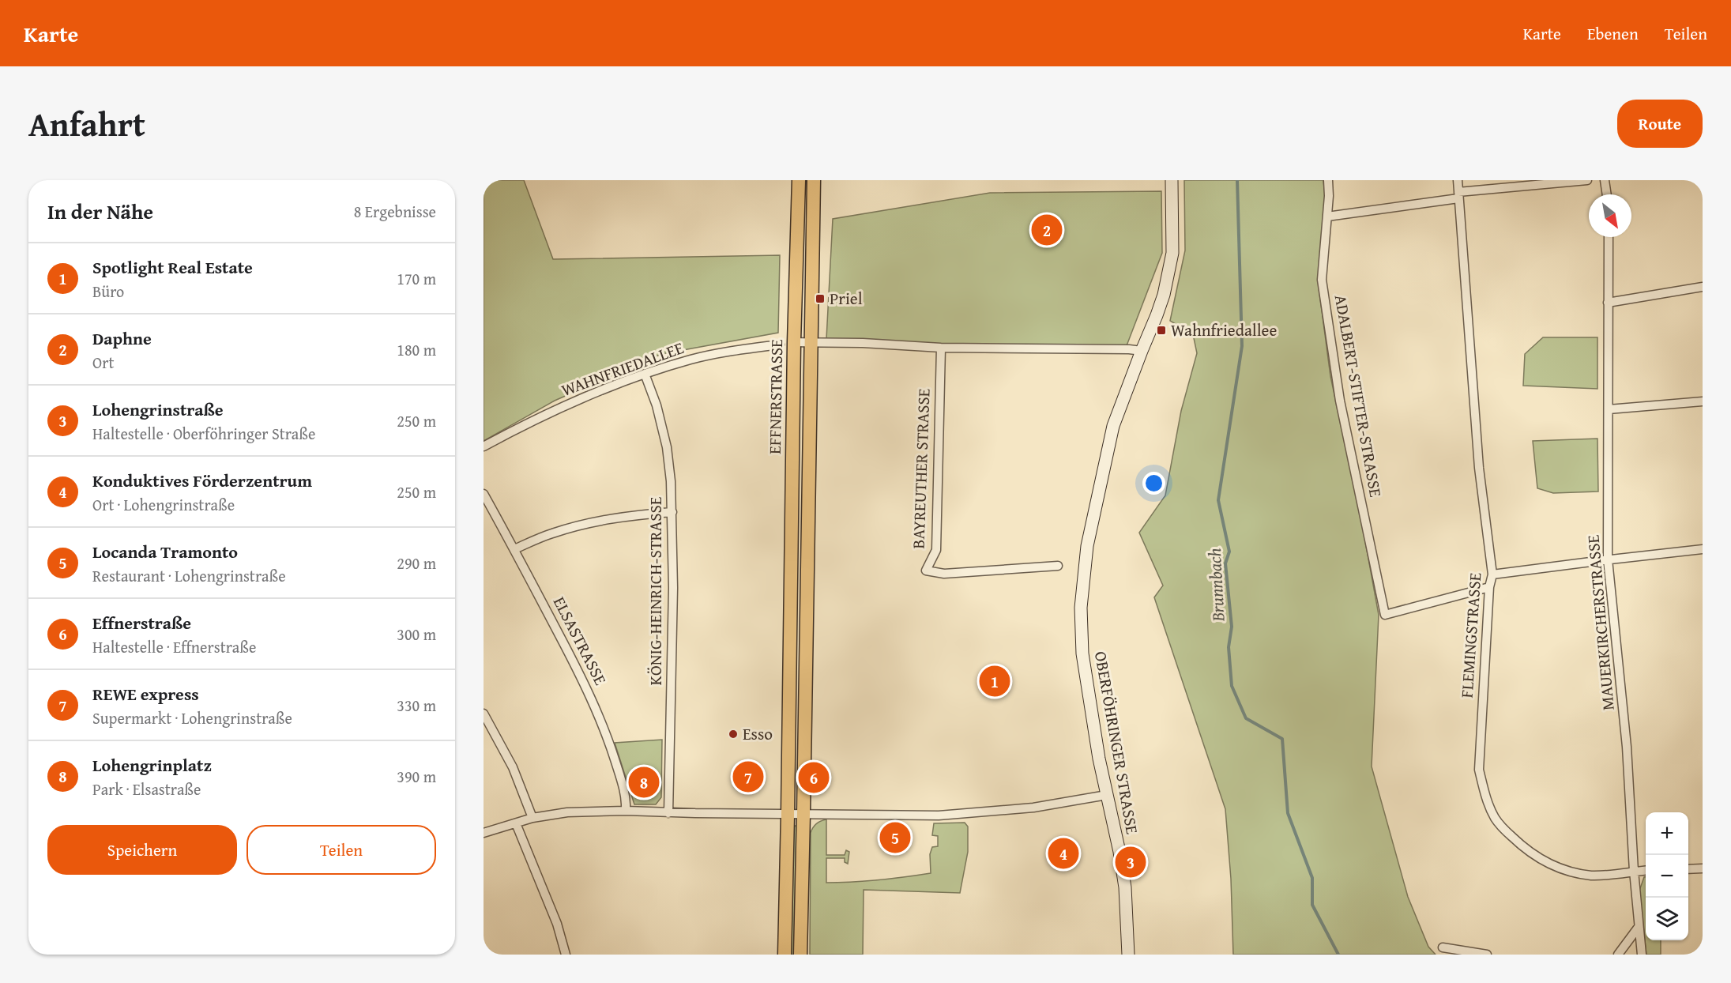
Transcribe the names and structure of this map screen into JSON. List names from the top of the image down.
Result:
{
  "streets": {
    "main road": ["EFFNERSTRASSE", "OBERFÖHRINGER STRASSE"],
    "street": [
      "WAHNFRIEDALLEE",
      "ADALBERT-STIFTER-STRASSE",
      "BAYREUTHER STRASSE",
      "KÖNIG-HEINRICH-STRASSE",
      "MAUERKIRCHERSTRASSE",
      "FLEMINGSTRASSE",
      "ELSASTRASSE"
    ]
  },
  "crossings": [
    ["WAHNFRIEDALLEE", "KÖNIG-HEINRICH-STRASSE"],
    ["ADALBERT-STIFTER-STRASSE", "FLEMINGSTRASSE"],
    ["MAUERKIRCHERSTRASSE", "FLEMINGSTRASSE"]
  ],
  "water": ["Brunnbach"],
  "places": {
    "transit": ["Priel", "Wahnfriedallee"],
    "other": ["Esso"]
  },
  "north": "bottom right",
  "page": {
    "header": "Karte",
    "nav": ["Karte", "Ebenen", "Teilen"],
    "title": "Anfahrt",
    "buttons": [
      "Route",
      ["Speichern", "Teilen"]
    ],
    "heading": ["In der Nähe", "8 Ergebnisse"],
    "pins": [
      "2",
      "1",
      "7",
      "6",
      "8",
      "5",
      "4",
      "3"
    ],
    "list": [
      {
        "mark": "1",
        "name": "Spotlight Real Estate",
        "note": "Büro",
        "value": "170 m"
      },
      {
        "mark": "2",
        "name": "Daphne",
        "note": "Ort",
        "value": "180 m"
      },
      {
        "mark": "3",
        "name": "Lohengrinstraße",
        "note": "Haltestelle · Oberföhringer Straße",
        "value": "250 m"
      },
      {
        "mark": "4",
        "name": "Konduktives Förderzentrum",
        "note": "Ort · Lohengrinstraße",
        "value": "250 m"
      },
      {
        "mark": "5",
        "name": "Locanda Tramonto",
        "note": "Restaurant · Lohengrinstraße",
        "value": "290 m"
      },
      {
        "mark": "6",
        "name": "Effnerstraße",
        "note": "Haltestelle · Effnerstraße",
        "value": "300 m"
      },
      {
        "mark": "7",
        "name": "REWE express",
        "note": "Supermarkt · Lohengrinstraße",
        "value": "330 m"
      },
      {
        "mark": "8",
        "name": "Lohengrinplatz",
        "note": "Park · Elsastraße",
        "value": "390 m"
      }
    ],
    "map_buttons": ["+", "−"]
  }
}
